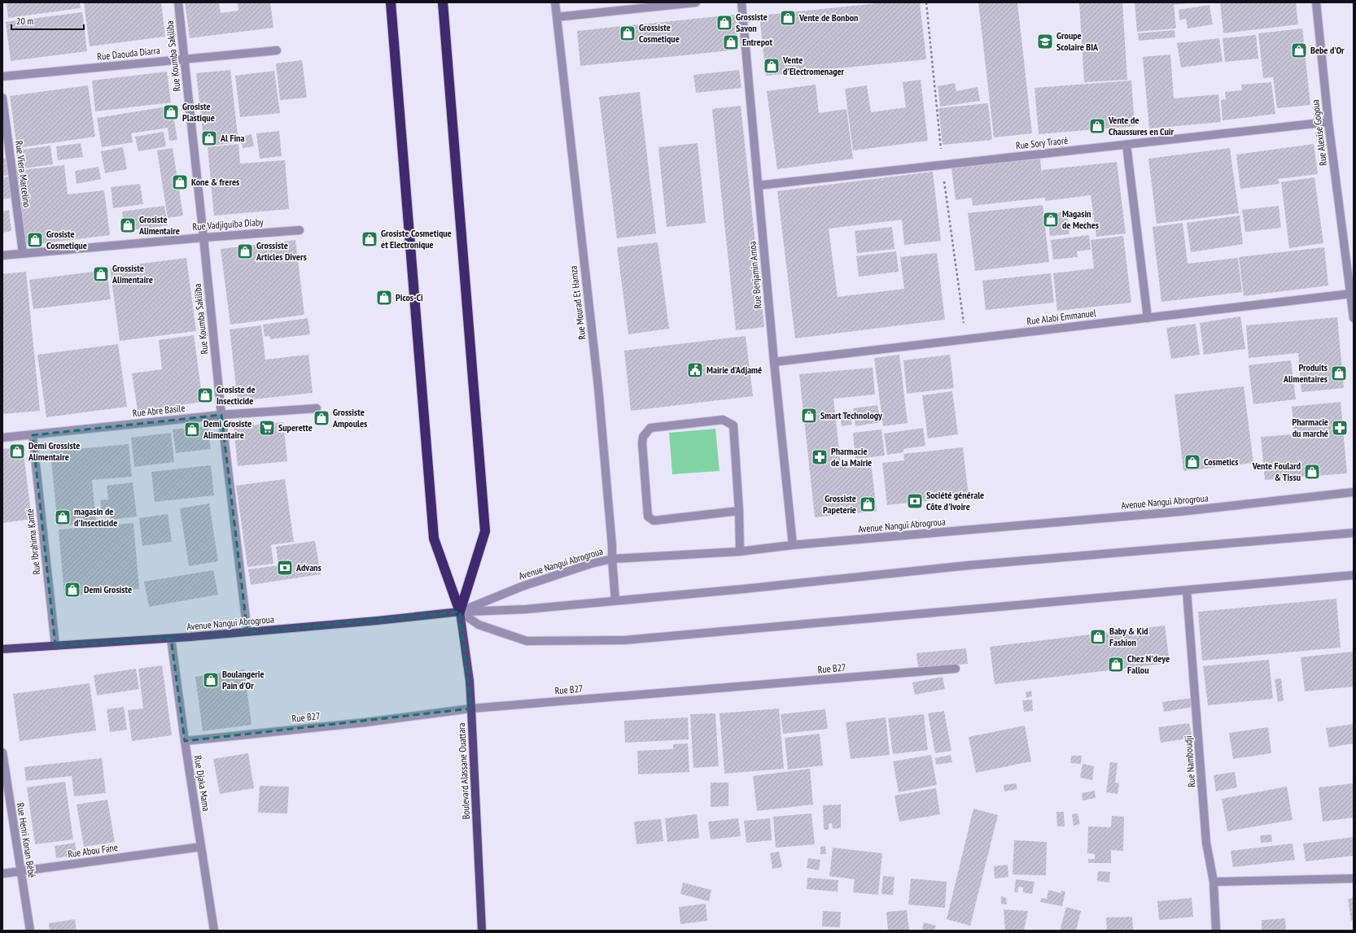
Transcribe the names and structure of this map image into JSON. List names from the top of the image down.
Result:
{
  "streets": {
    "main road": ["Avenue Nangui Abrogroua", "Boulevard Alassane Ouattara"],
    "street": [
      "Rue Daouda Diarra",
      "Rue Koumba Sakiliba",
      "Rue Alexise Gogoua",
      "Rue Sory Traoré",
      "Rue Viera Marcelino",
      "Rue Vadjiguiba Diaby",
      "Rue Benjamin Amoa",
      "Rue Mourad Et Hamza",
      "Rue Alabi Emmanuel",
      "Rue Abre Basile",
      "Rue Ibrahima Kanté",
      "Rue B27",
      "Rue Namboudji",
      "Rue Djaka Mama",
      "Rue Henri Konan Bébé",
      "Rue Abou Fane"
    ]
  },
  "crossings": [
    ["Rue Daouda Diarra", "Rue Koumba Sakiliba"],
    ["Rue Koumba Sakiliba", "Rue Vadjiguiba Diaby"],
    ["Rue Koumba Sakiliba", "Rue Abre Basile"],
    ["Rue Koumba Sakiliba", "Avenue Nangui Abrogroua"],
    ["Rue Alexise Gogoua", "Rue Sory Traoré"],
    ["Rue Alexise Gogoua", "Rue Alabi Emmanuel"],
    ["Rue Sory Traoré", "Rue Benjamin Amoa"],
    ["Rue Viera Marcelino", "Rue Vadjiguiba Diaby"],
    ["Rue Benjamin Amoa", "Rue Alabi Emmanuel"],
    ["Rue Benjamin Amoa", "Avenue Nangui Abrogroua"],
    ["Rue Mourad Et Hamza", "Avenue Nangui Abrogroua"],
    ["Rue Abre Basile", "Rue Ibrahima Kanté"],
    ["Avenue Nangui Abrogroua", "Rue Ibrahima Kanté"],
    ["Avenue Nangui Abrogroua", "Boulevard Alassane Ouattara"],
    ["Avenue Nangui Abrogroua", "Rue Djaka Mama"],
    ["Rue B27", "Boulevard Alassane Ouattara"],
    ["Rue B27", "Rue Djaka Mama"],
    ["Rue Djaka Mama", "Rue Abou Fane"],
    ["Rue Henri Konan Bébé", "Rue Abou Fane"]
  ],
  "places": {
    "shop": [
      "Vente de Bonbon",
      "Grossiste Savon",
      "Grossiste Cosmetique",
      "Entrepot",
      "Bebe d'Or",
      "Vente d'Electromenager",
      "Grosiste Plastique",
      "Vente de Chaussures en Cuir",
      "Al Fina",
      "Kone & freres",
      "Magasin de Meches",
      "Grosiste Alimentaire",
      "Grosiste Cosmetique et Electronique",
      "Grosiste Cosmetique",
      "Grossiste Articles Divers",
      "Grossiste Alimentaire",
      "Picos-Ci",
      "Produits Alimentaires",
      "Grosiste de Insecticide",
      "Smart Technology",
      "Grossiste Ampoules",
      "Demi Grosiste Alimentaire",
      "Demi Grossiste Alimentaire",
      "Cosmetics",
      "Vente Foulard & Tissu",
      "Grossiste Papeterie",
      "magasin de d'Insecticide",
      "Demi Grosiste",
      "Baby & Kid Fashion",
      "Chez N'deye Fallou",
      "Boulangerie Pain d'Or"
    ],
    "school or university": ["Groupe Scolaire BIA"],
    "public building": ["Mairie d'Adjamé"],
    "supermarket": ["Superette"],
    "pharmacy": ["Pharmacie du marché", "Pharmacie de la Mairie"],
    "bank": ["Société générale Côte d'Ivoire", "Advans"]
  },
  "scale_bar": "20 m"
}
